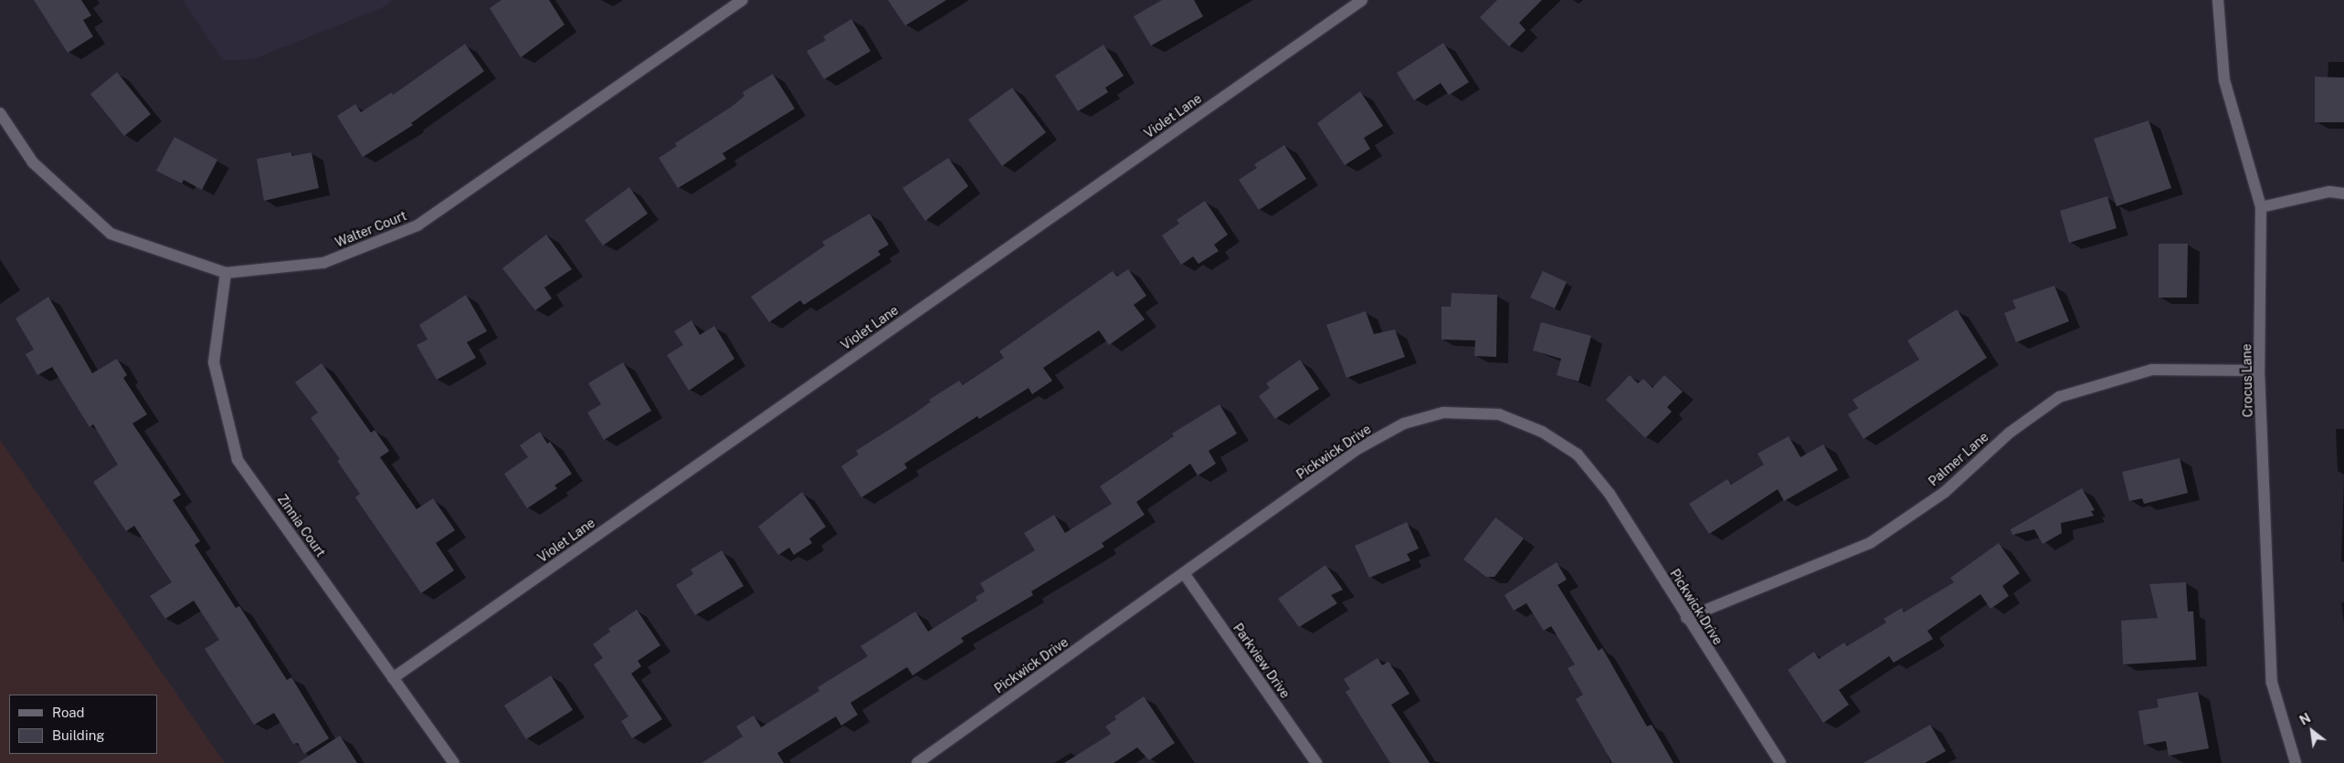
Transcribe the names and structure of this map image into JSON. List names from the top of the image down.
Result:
{
  "streets": {
    "street": [
      "Violet Lane",
      "Walter Court",
      "Crocus Lane",
      "Pickwick Drive",
      "Palmer Lane",
      "Zinnia Court",
      "Parkview Drive"
    ]
  },
  "crossings": [
    ["Violet Lane", "Zinnia Court"],
    ["Walter Court", "Zinnia Court"],
    ["Crocus Lane", "Palmer Lane"],
    ["Pickwick Drive", "Palmer Lane"],
    ["Pickwick Drive", "Parkview Drive"]
  ],
  "legend": ["Road", "Building"],
  "north": "top left"
}
